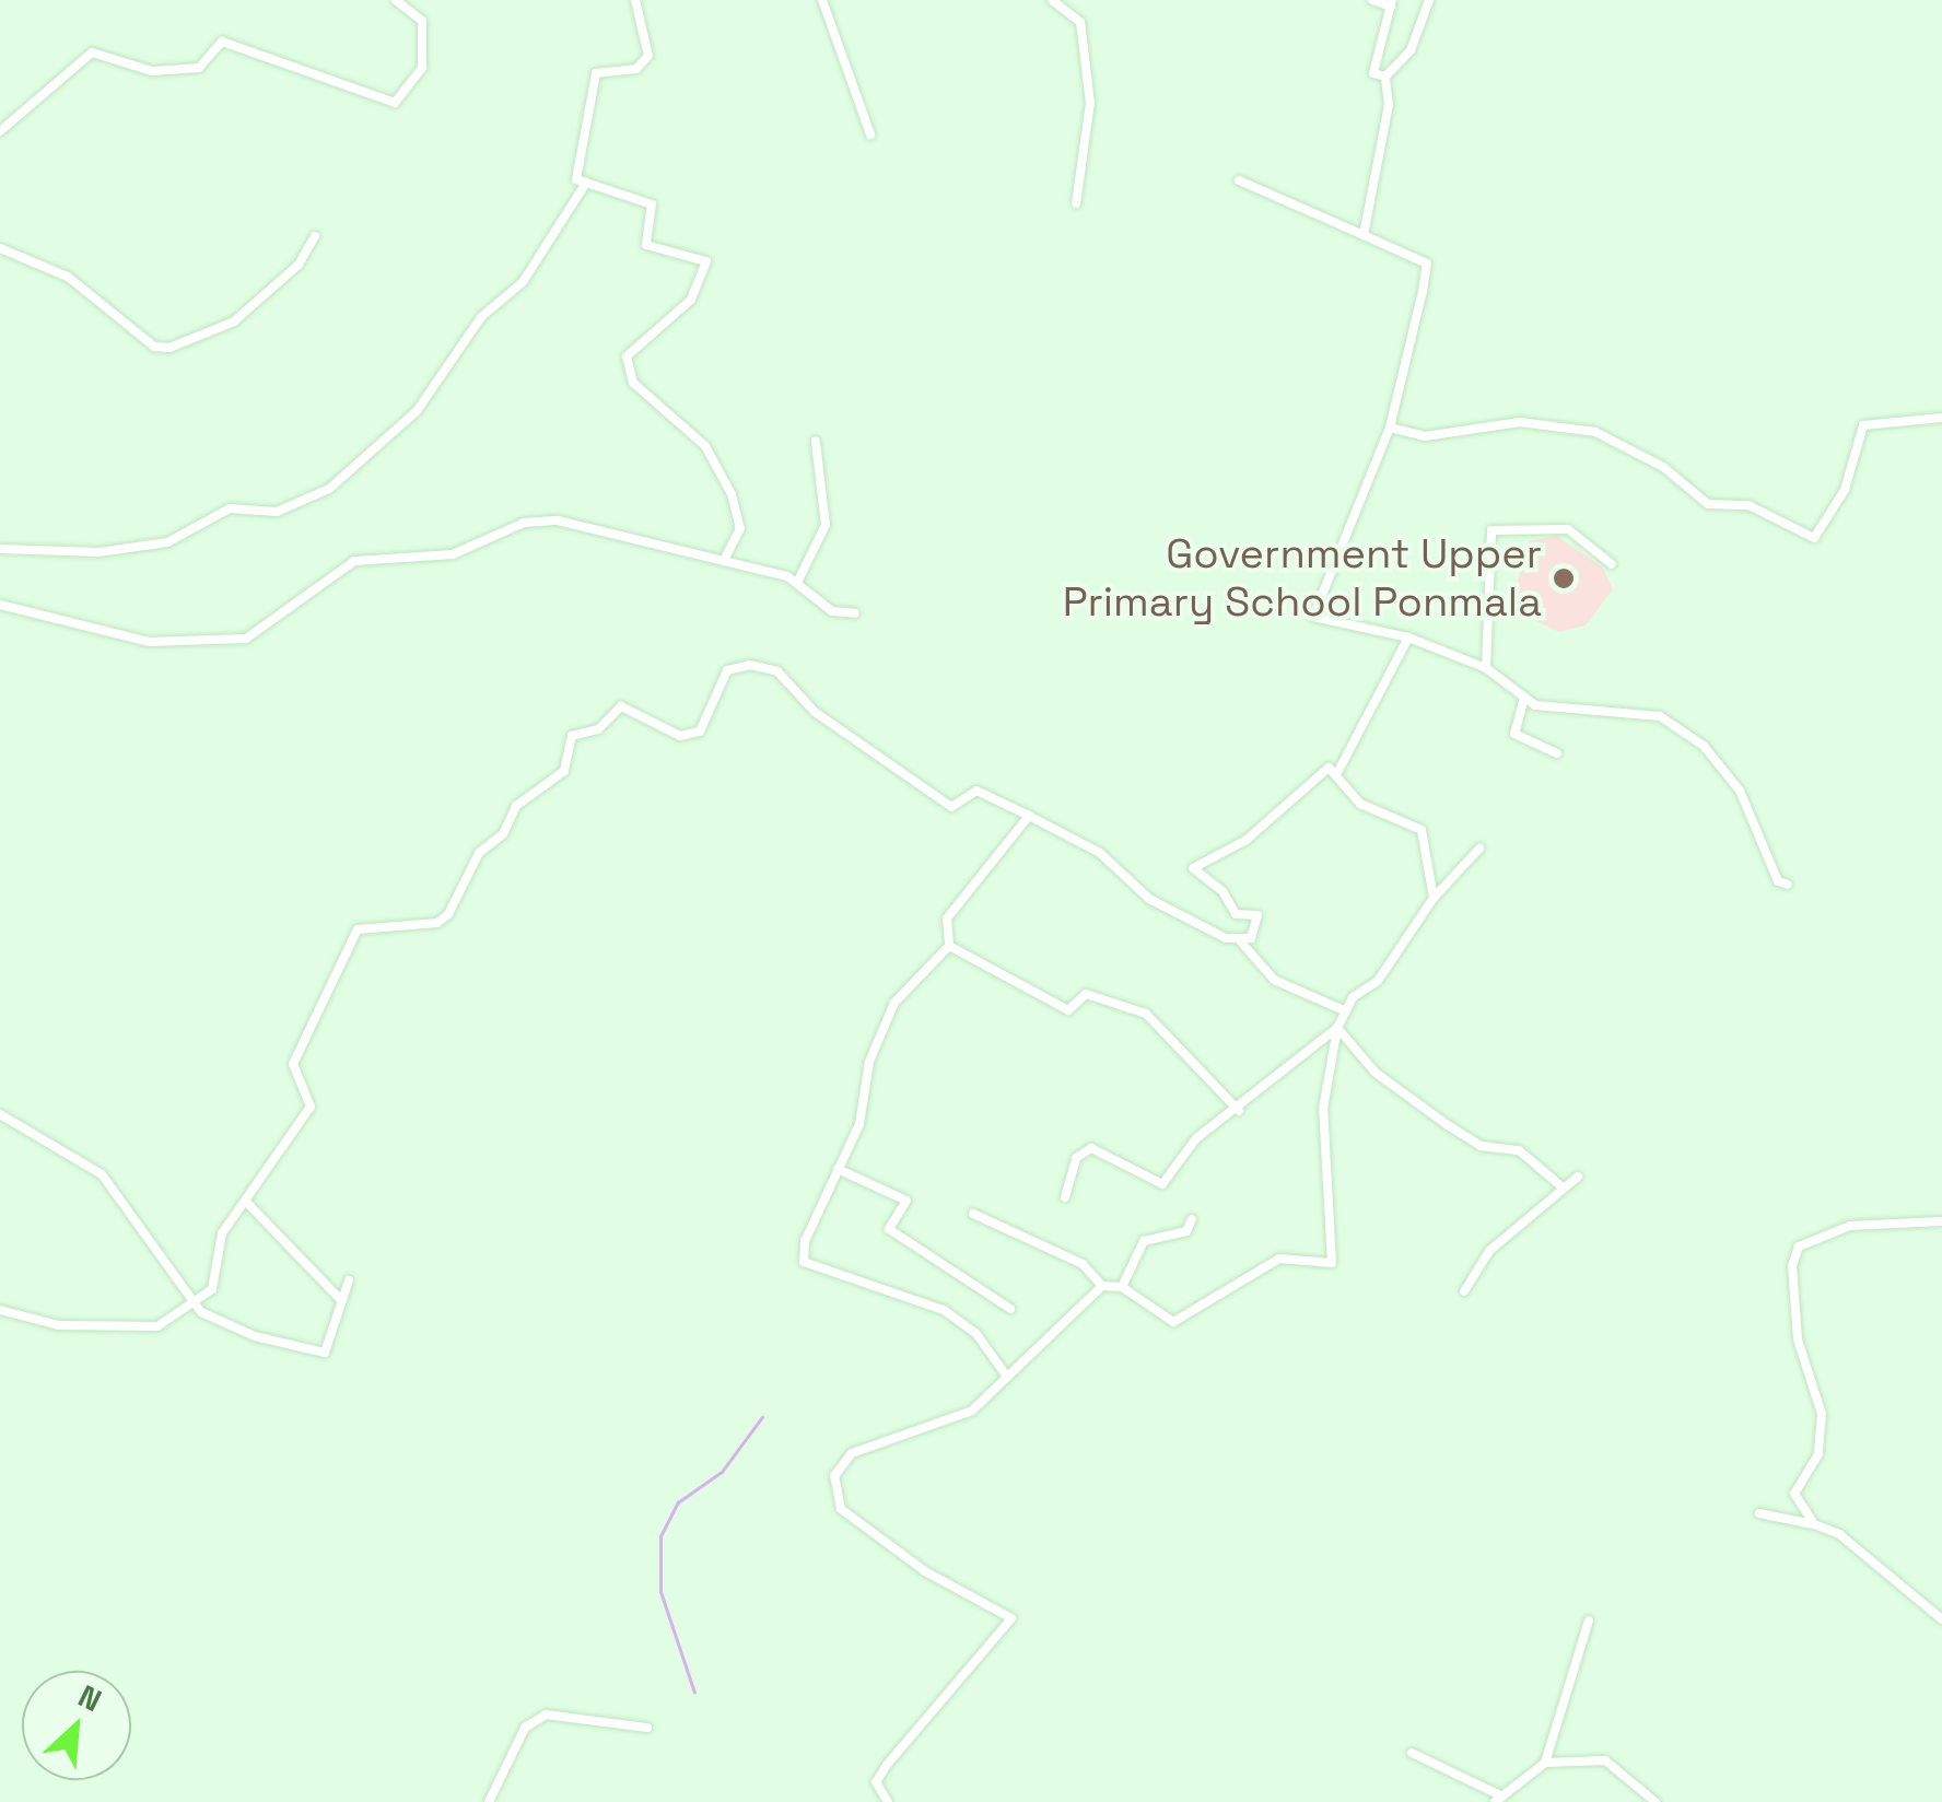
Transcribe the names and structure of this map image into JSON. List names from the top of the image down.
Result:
{
  "places": ["Government Upper Primary School Ponmala"],
  "north": "top right"
}
